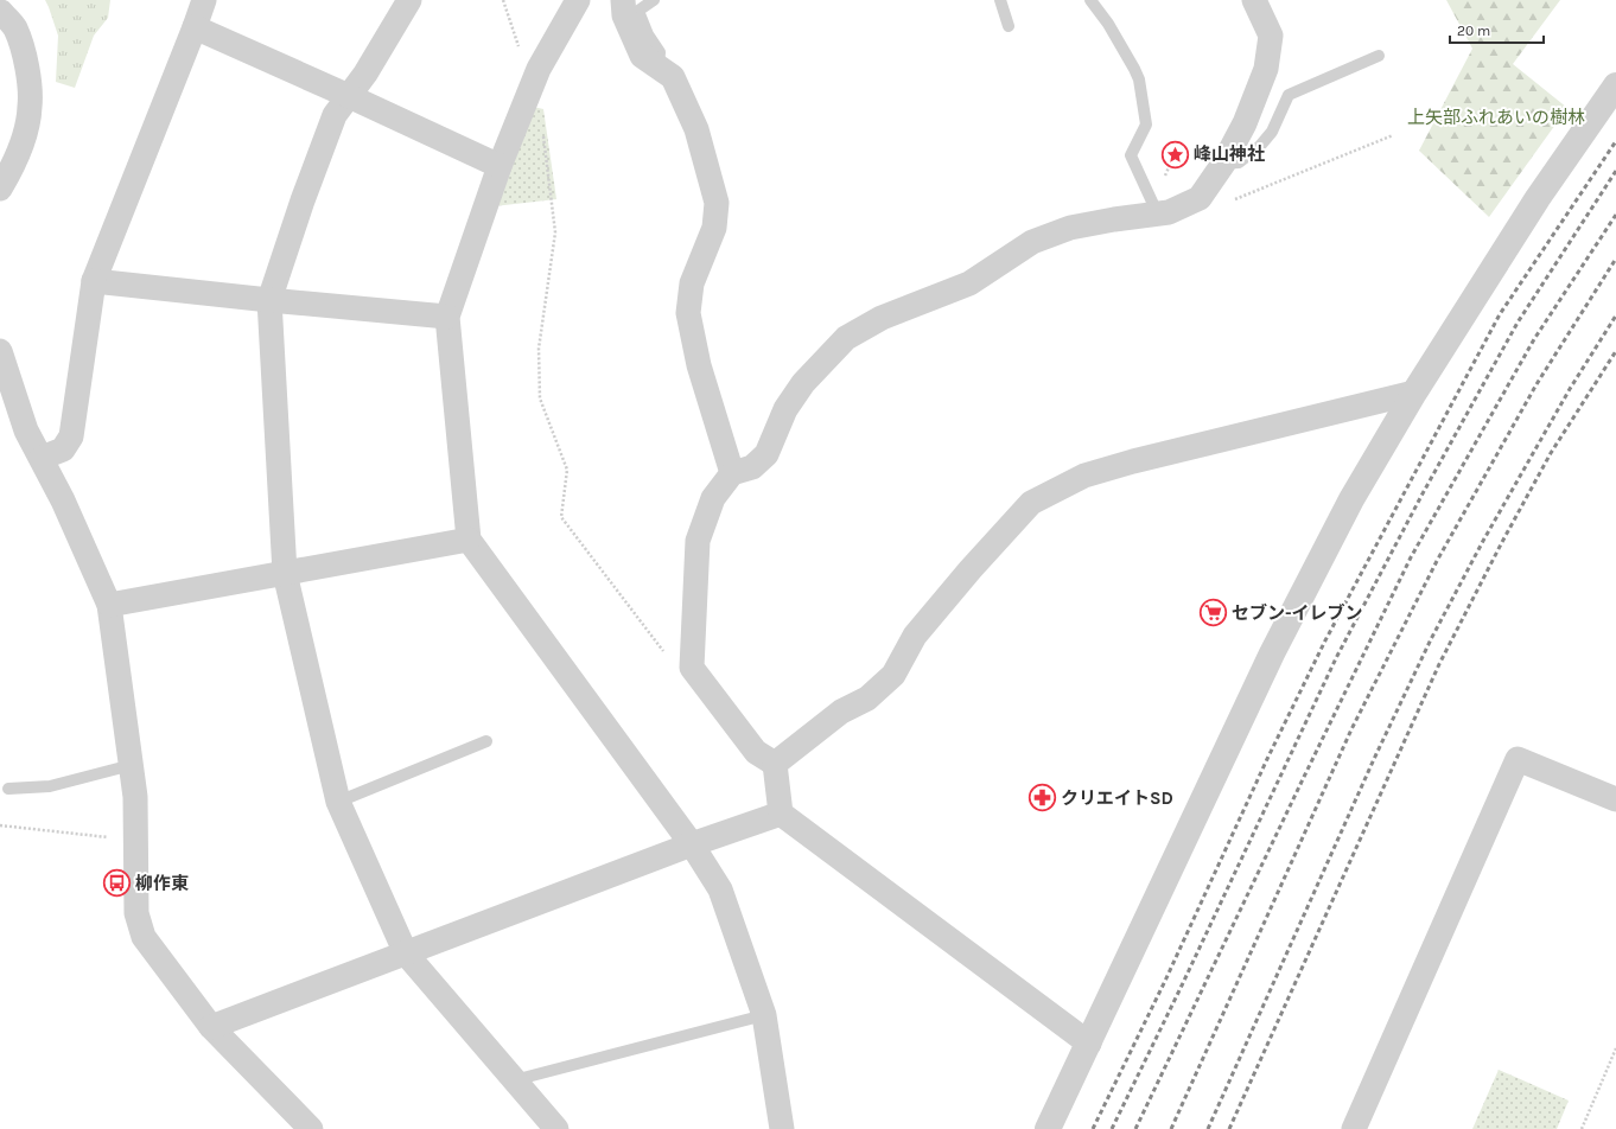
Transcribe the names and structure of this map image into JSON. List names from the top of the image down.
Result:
{
  "parks": ["上矢部ふれあいの樹林"],
  "places": {
    "place": ["峰山神社"],
    "supermarket": ["セブン-イレブン"],
    "pharmacy": ["クリエイトSD"],
    "bus stop": ["柳作東"]
  },
  "scale_bar": "20 m"
}
